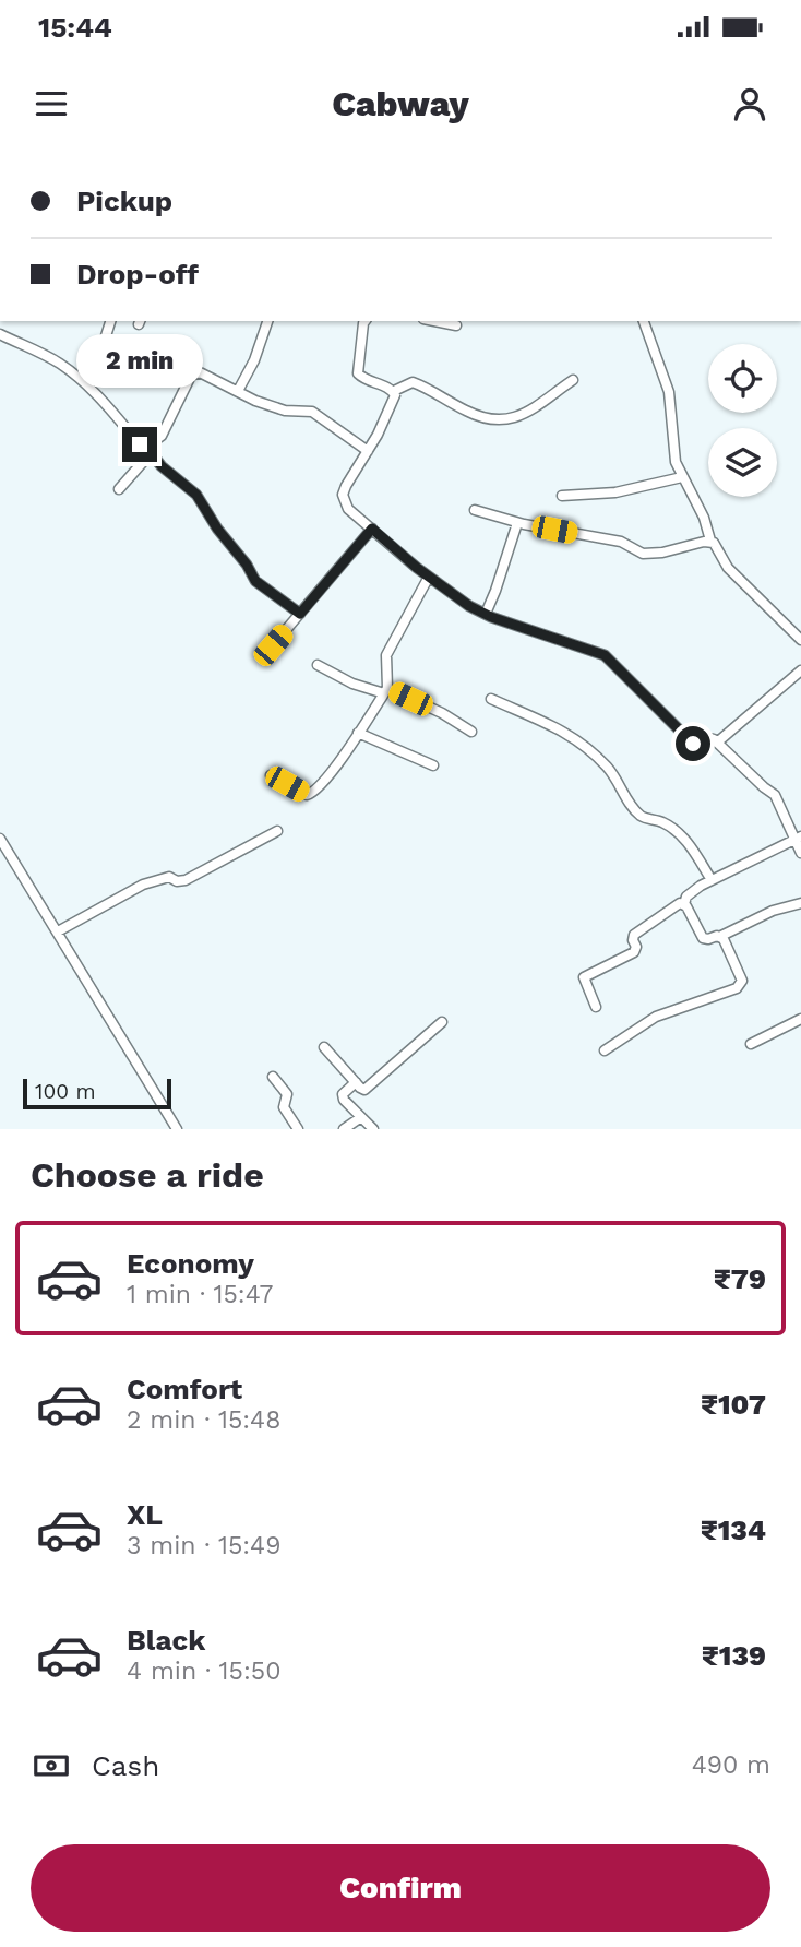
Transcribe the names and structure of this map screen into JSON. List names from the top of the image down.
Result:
{
  "scale_bar": "100 m",
  "page": {
    "status": "15:44",
    "header": "Cabway",
    "banner": ["Pickup", "Drop-off"],
    "bubble": "2 min",
    "scale": "100 m",
    "heading": "Choose a ride",
    "list": [
      {
        "name": "Economy",
        "note": "1 min · 15:47",
        "value": "₹79"
      },
      {
        "name": "Comfort",
        "note": "2 min · 15:48",
        "value": "₹107"
      },
      {
        "name": "XL",
        "note": "3 min · 15:49",
        "value": "₹134"
      },
      {
        "name": "Black",
        "note": "4 min · 15:50",
        "value": "₹139"
      }
    ],
    "pay": ["Cash", "490 m"],
    "buttons": "Confirm"
  }
}
